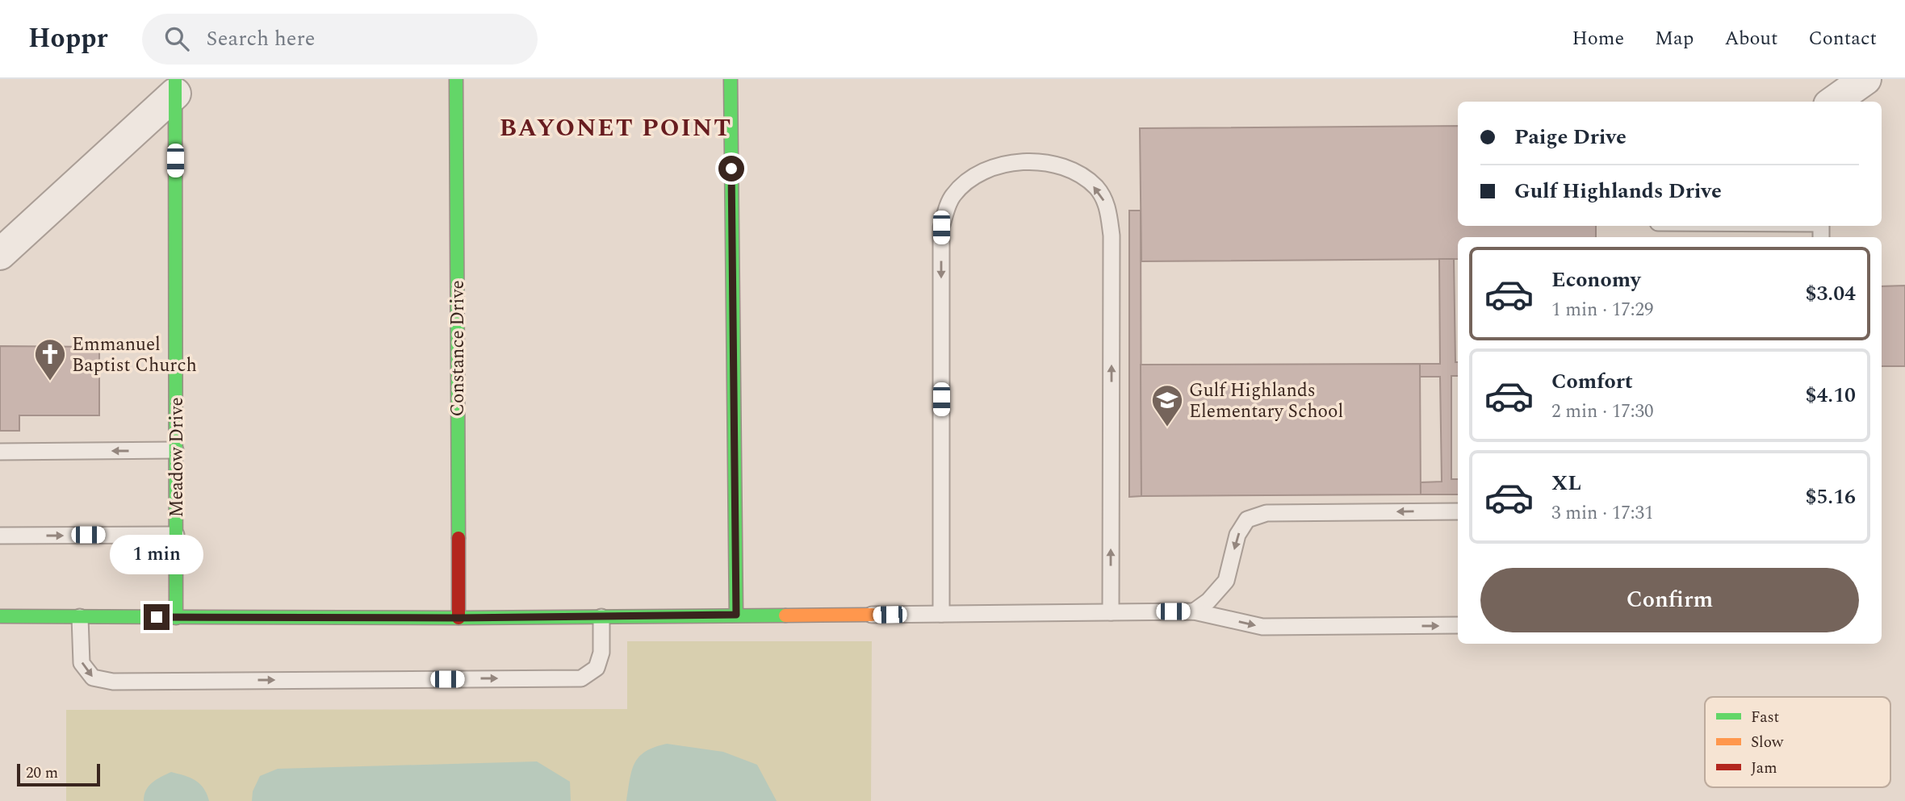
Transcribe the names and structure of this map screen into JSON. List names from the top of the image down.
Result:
{
  "streets": {
    "street": ["Constance Drive", "Meadow Drive"]
  },
  "districts": ["BAYONET POINT"],
  "places": {
    "church": ["Emmanuel Baptist Church"],
    "school or university": ["Gulf Highlands Elementary School"]
  },
  "legend": ["Fast", "Slow", "Jam"],
  "scale_bar": "20 m",
  "page": {
    "header": "Hoppr",
    "search": "Search here",
    "nav": [
      "Home",
      "Map",
      "About",
      "Contact"
    ],
    "banner": ["Paige Drive", "Gulf Highlands Drive"],
    "list": [
      {
        "name": "Economy",
        "note": "1 min · 17:29",
        "value": "$3.04"
      },
      {
        "name": "Comfort",
        "note": "2 min · 17:30",
        "value": "$4.10"
      },
      {
        "name": "XL",
        "note": "3 min · 17:31",
        "value": "$5.16"
      }
    ],
    "bubble": "1 min",
    "buttons": "Confirm",
    "scale": "20 m"
  }
}
